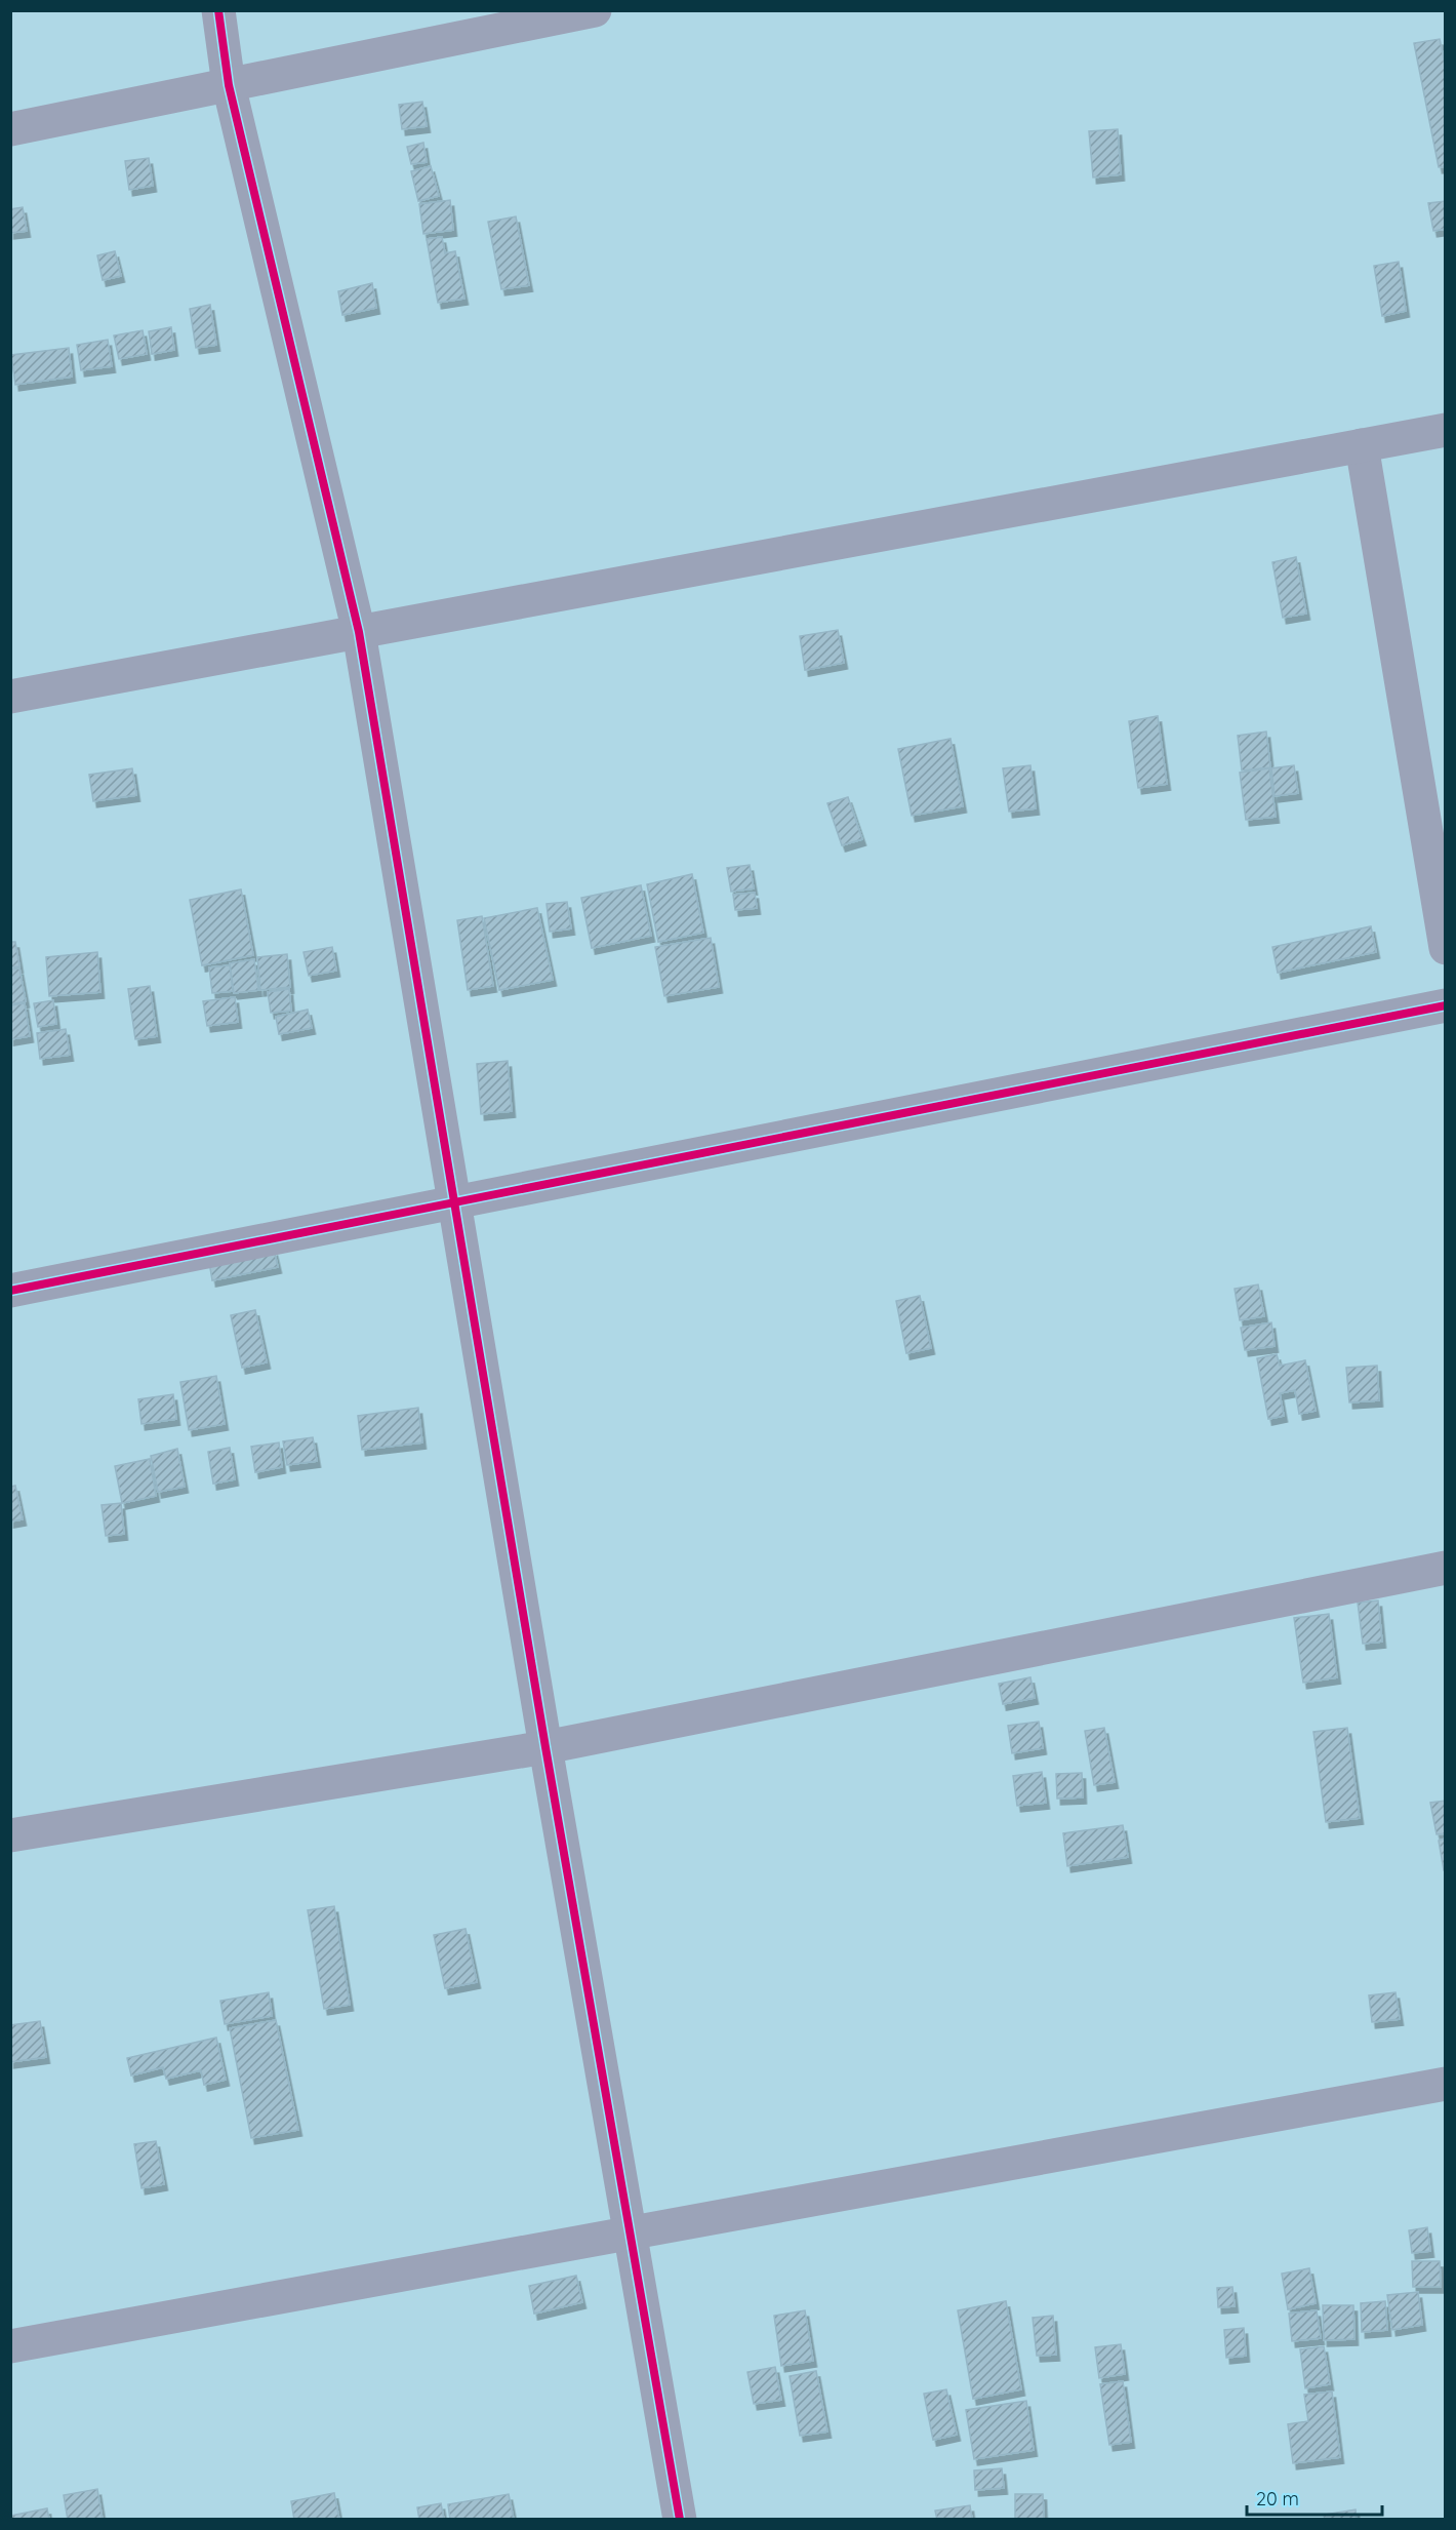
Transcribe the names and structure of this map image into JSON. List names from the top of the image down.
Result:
{
  "scale_bar": "20 m"
}
